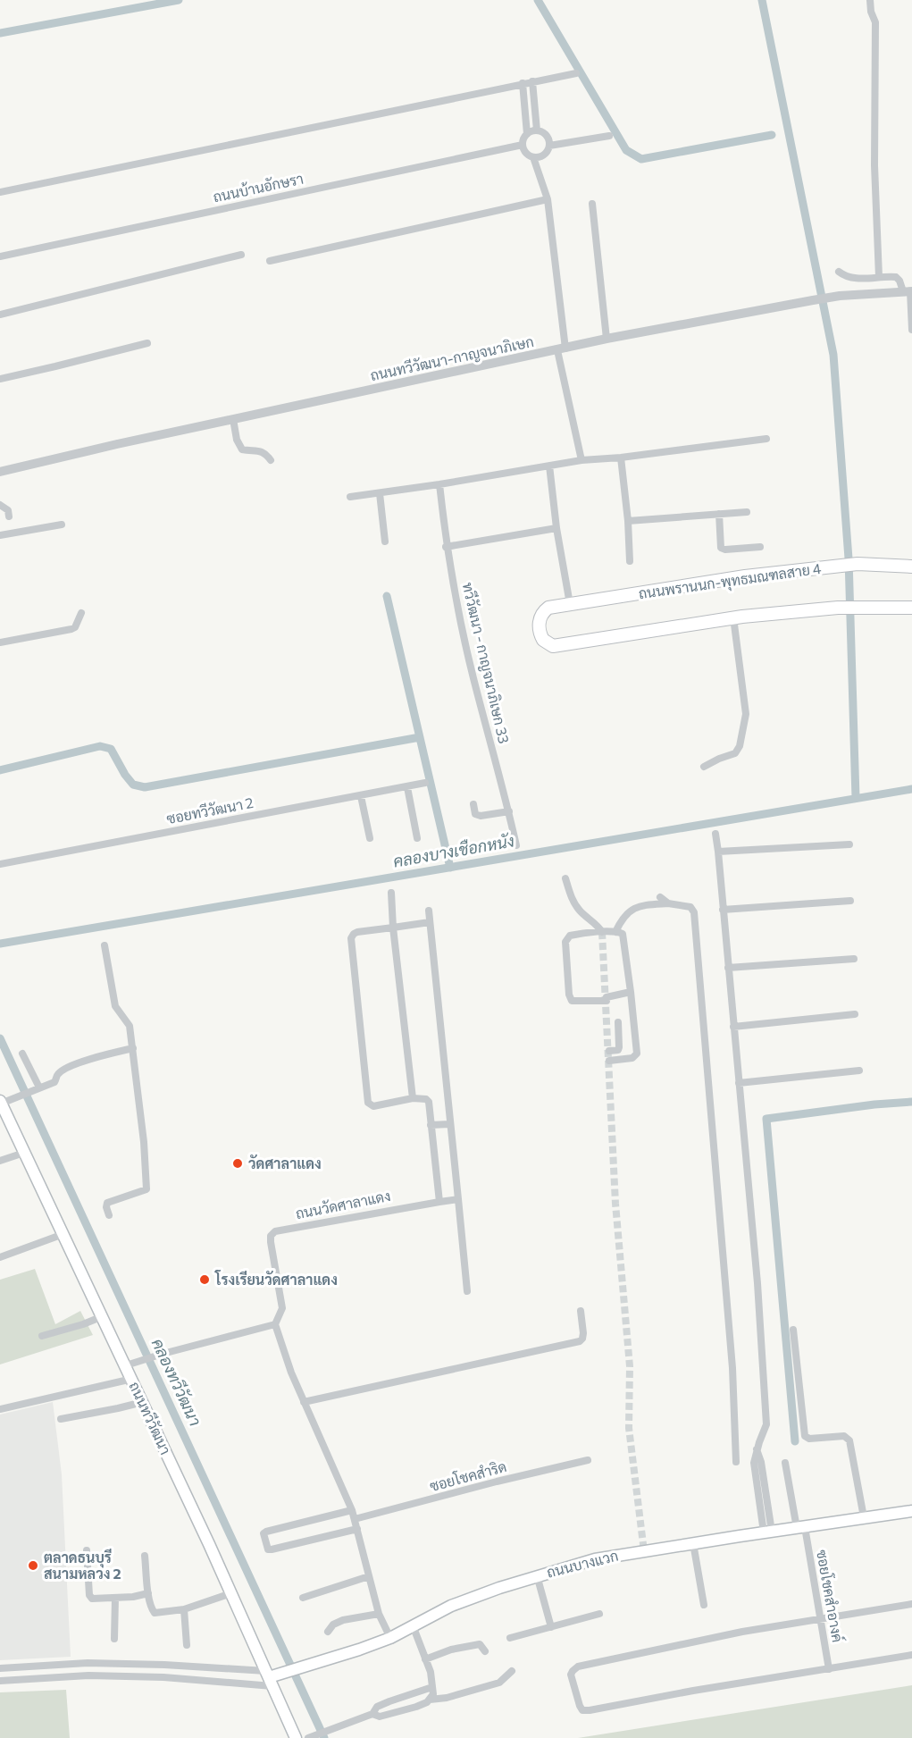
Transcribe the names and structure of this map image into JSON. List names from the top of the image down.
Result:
{
  "streets": {
    "main road": ["ถนนพรานนก-พุทธมณฑลสาย 4", "ถนนทวีวัฒนา", "ถนนบางแวก"],
    "street": [
      "ถนนบ้านอักษรา",
      "ถนนทวีวัฒนา-กาญจนาภิเษก",
      "ทวีวัฒนา - กาญจนาภิเษก 33",
      "ซอยทวีวัฒนา 2",
      "ถนนวัดศาลาแดง",
      "ซอยโชคสำริด",
      "ซอยโชคสำอางค์"
    ]
  },
  "crossings": [
    ["ถนนทวีวัฒนา", "ถนนบางแวก"],
    ["ถนนบางแวก", "ซอยโชคสำอางค์"]
  ],
  "water": ["คลองบางเชือกหนัง", "คลองทวีวัฒนา"],
  "places": ["วัดศาลาแดง", "โรงเรียนวัดศาลาแดง", "ตลาดธนบุรี สนามหลวง 2"]
}
